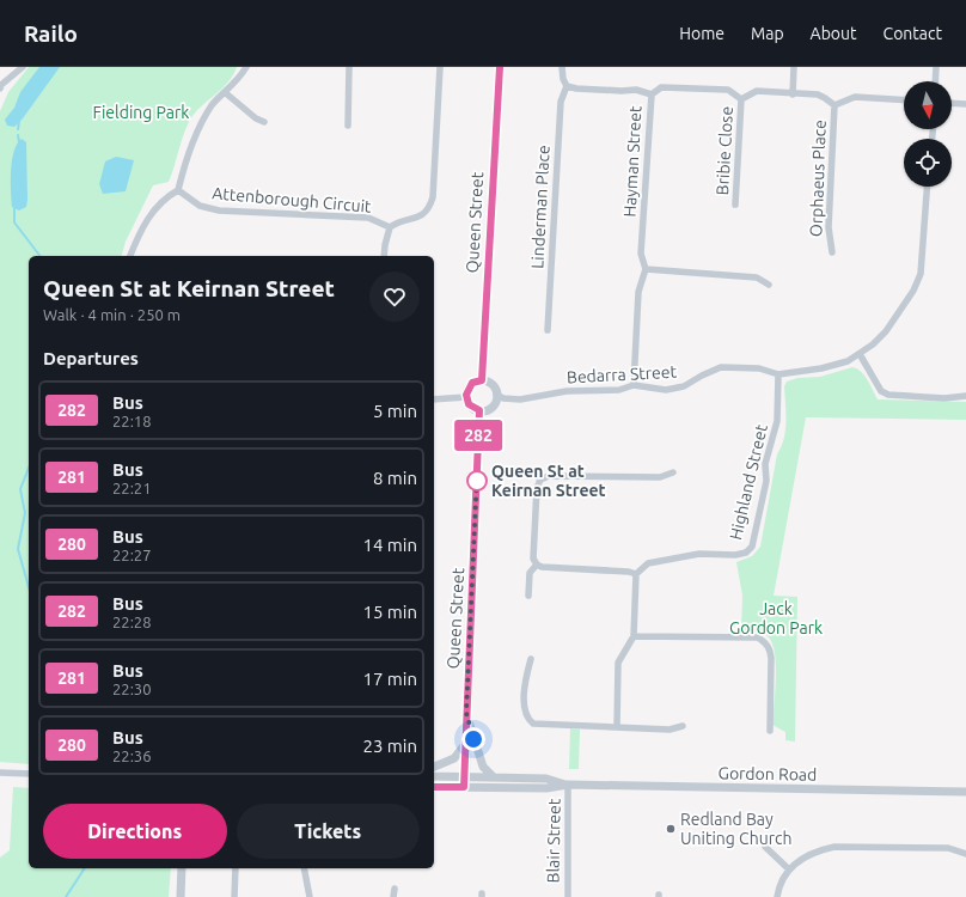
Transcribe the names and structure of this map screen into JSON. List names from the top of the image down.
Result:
{
  "streets": {
    "street": [
      "Bribie Close",
      "Hayman Street",
      "Orphaeus Place",
      "Attenborough Circuit",
      "Linderman Place",
      "Queen Street",
      "Bedarra Street",
      "Highland Street",
      "Gordon Road",
      "Blair Street"
    ]
  },
  "crossings": [
    ["Bribie Close", "Hayman Street"],
    ["Hayman Street", "Bedarra Street"],
    ["Queen Street", "Bedarra Street"],
    ["Queen Street", "Gordon Road"],
    ["Bedarra Street", "Highland Street"],
    ["Gordon Road", "Blair Street"]
  ],
  "parks": ["Fielding Park", "Jack Gordon Park"],
  "places": ["Queen St at Keirnan Street", "Redland Bay Uniting Church"],
  "lines": ["bus line 282"],
  "north": "bottom",
  "page": {
    "header": "Railo",
    "nav": [
      "Home",
      "Map",
      "About",
      "Contact"
    ],
    "on_map": "282",
    "heading": [
      ["Queen St at Keirnan Street", "Walk · 4 min · 250 m"],
      "Departures"
    ],
    "list": [
      {
        "mark": "282",
        "name": "Bus",
        "note": "22:18",
        "value": "5 min"
      },
      {
        "mark": "281",
        "name": "Bus",
        "note": "22:21",
        "value": "8 min"
      },
      {
        "mark": "280",
        "name": "Bus",
        "note": "22:27",
        "value": "14 min"
      },
      {
        "mark": "282",
        "name": "Bus",
        "note": "22:28",
        "value": "15 min"
      },
      {
        "mark": "281",
        "name": "Bus",
        "note": "22:30",
        "value": "17 min"
      },
      {
        "mark": "280",
        "name": "Bus",
        "note": "22:36",
        "value": "23 min"
      }
    ],
    "buttons": ["Directions", "Tickets"]
  }
}
